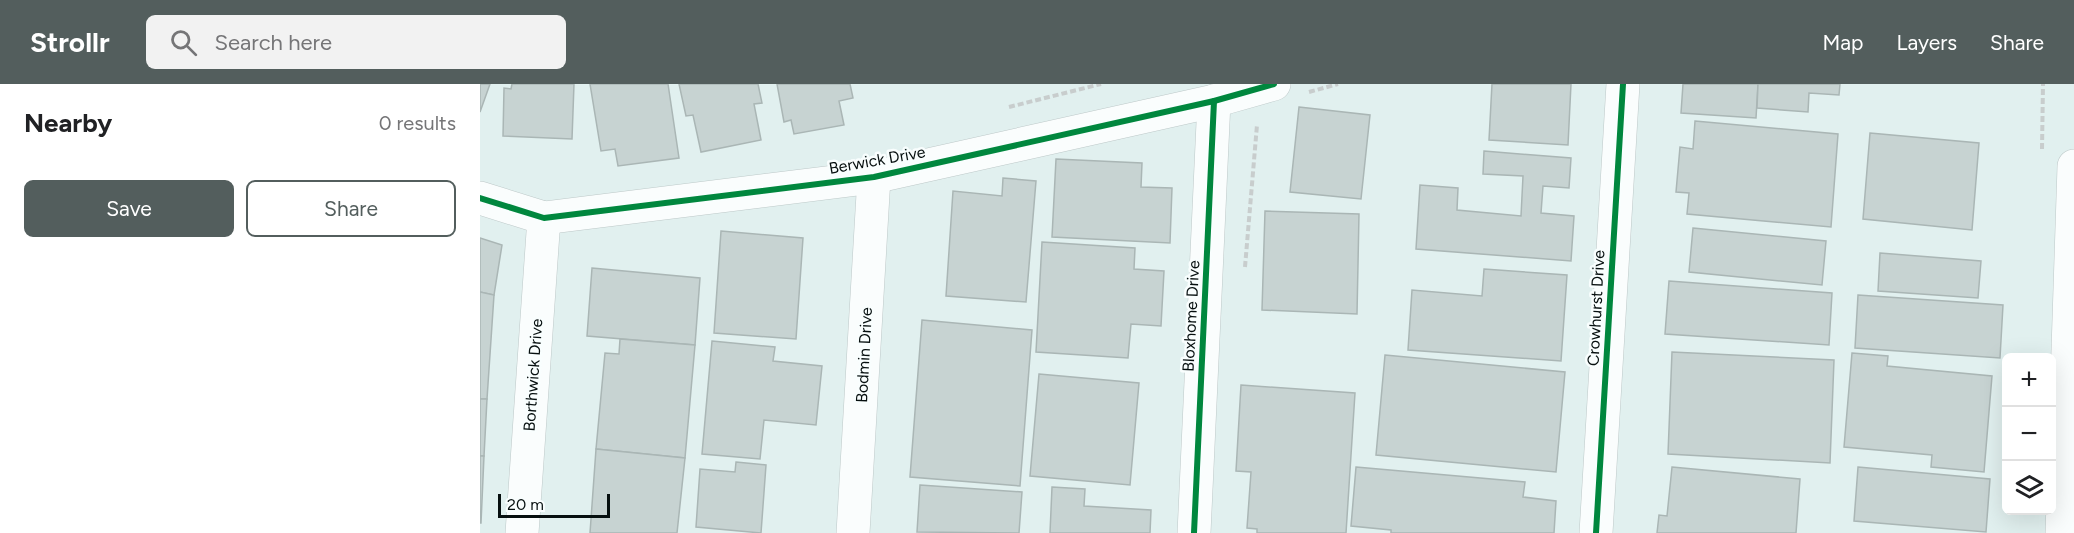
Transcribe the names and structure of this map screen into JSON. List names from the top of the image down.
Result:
{
  "streets": {
    "street": [
      "Berwick Drive",
      "Crowhurst Drive",
      "Bloxhome Drive",
      "Bodmin Drive",
      "Borthwick Drive"
    ]
  },
  "crossings": [
    ["Berwick Drive", "Bloxhome Drive"],
    ["Berwick Drive", "Bodmin Drive"],
    ["Berwick Drive", "Borthwick Drive"]
  ],
  "scale_bar": "20 m",
  "page": {
    "header": "Strollr",
    "search": "Search here",
    "nav": ["Map", "Layers", "Share"],
    "heading": ["Nearby", "0 results"],
    "buttons": ["Save", "Share"],
    "map_buttons": ["+", "−"],
    "scale": "20 m"
  }
}
